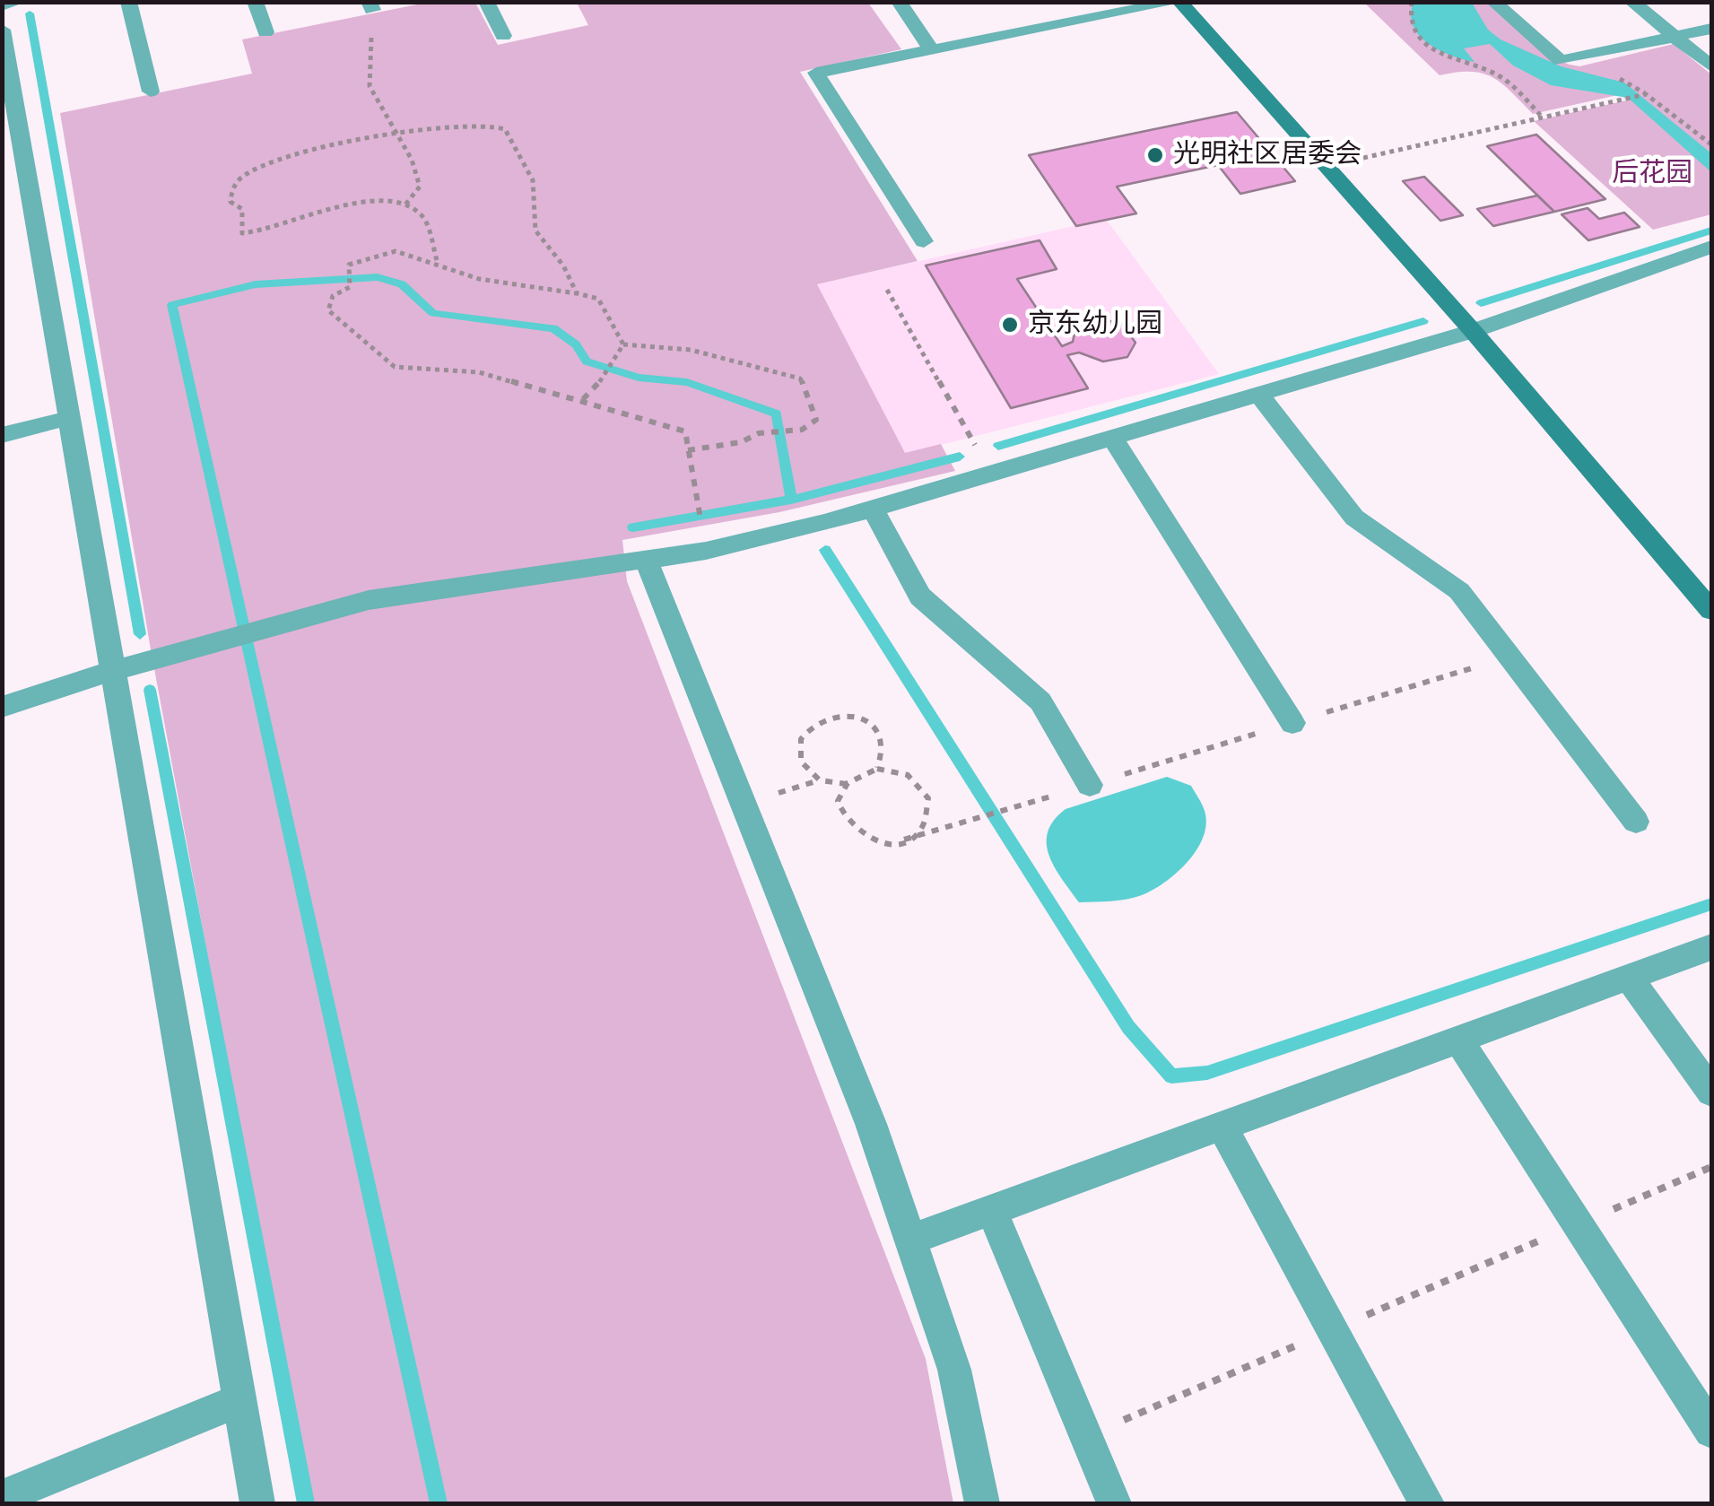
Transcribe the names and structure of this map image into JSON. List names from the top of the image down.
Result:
{
  "parks": ["后花园"],
  "places": ["光明社区居委会", "京东幼儿园"]
}
